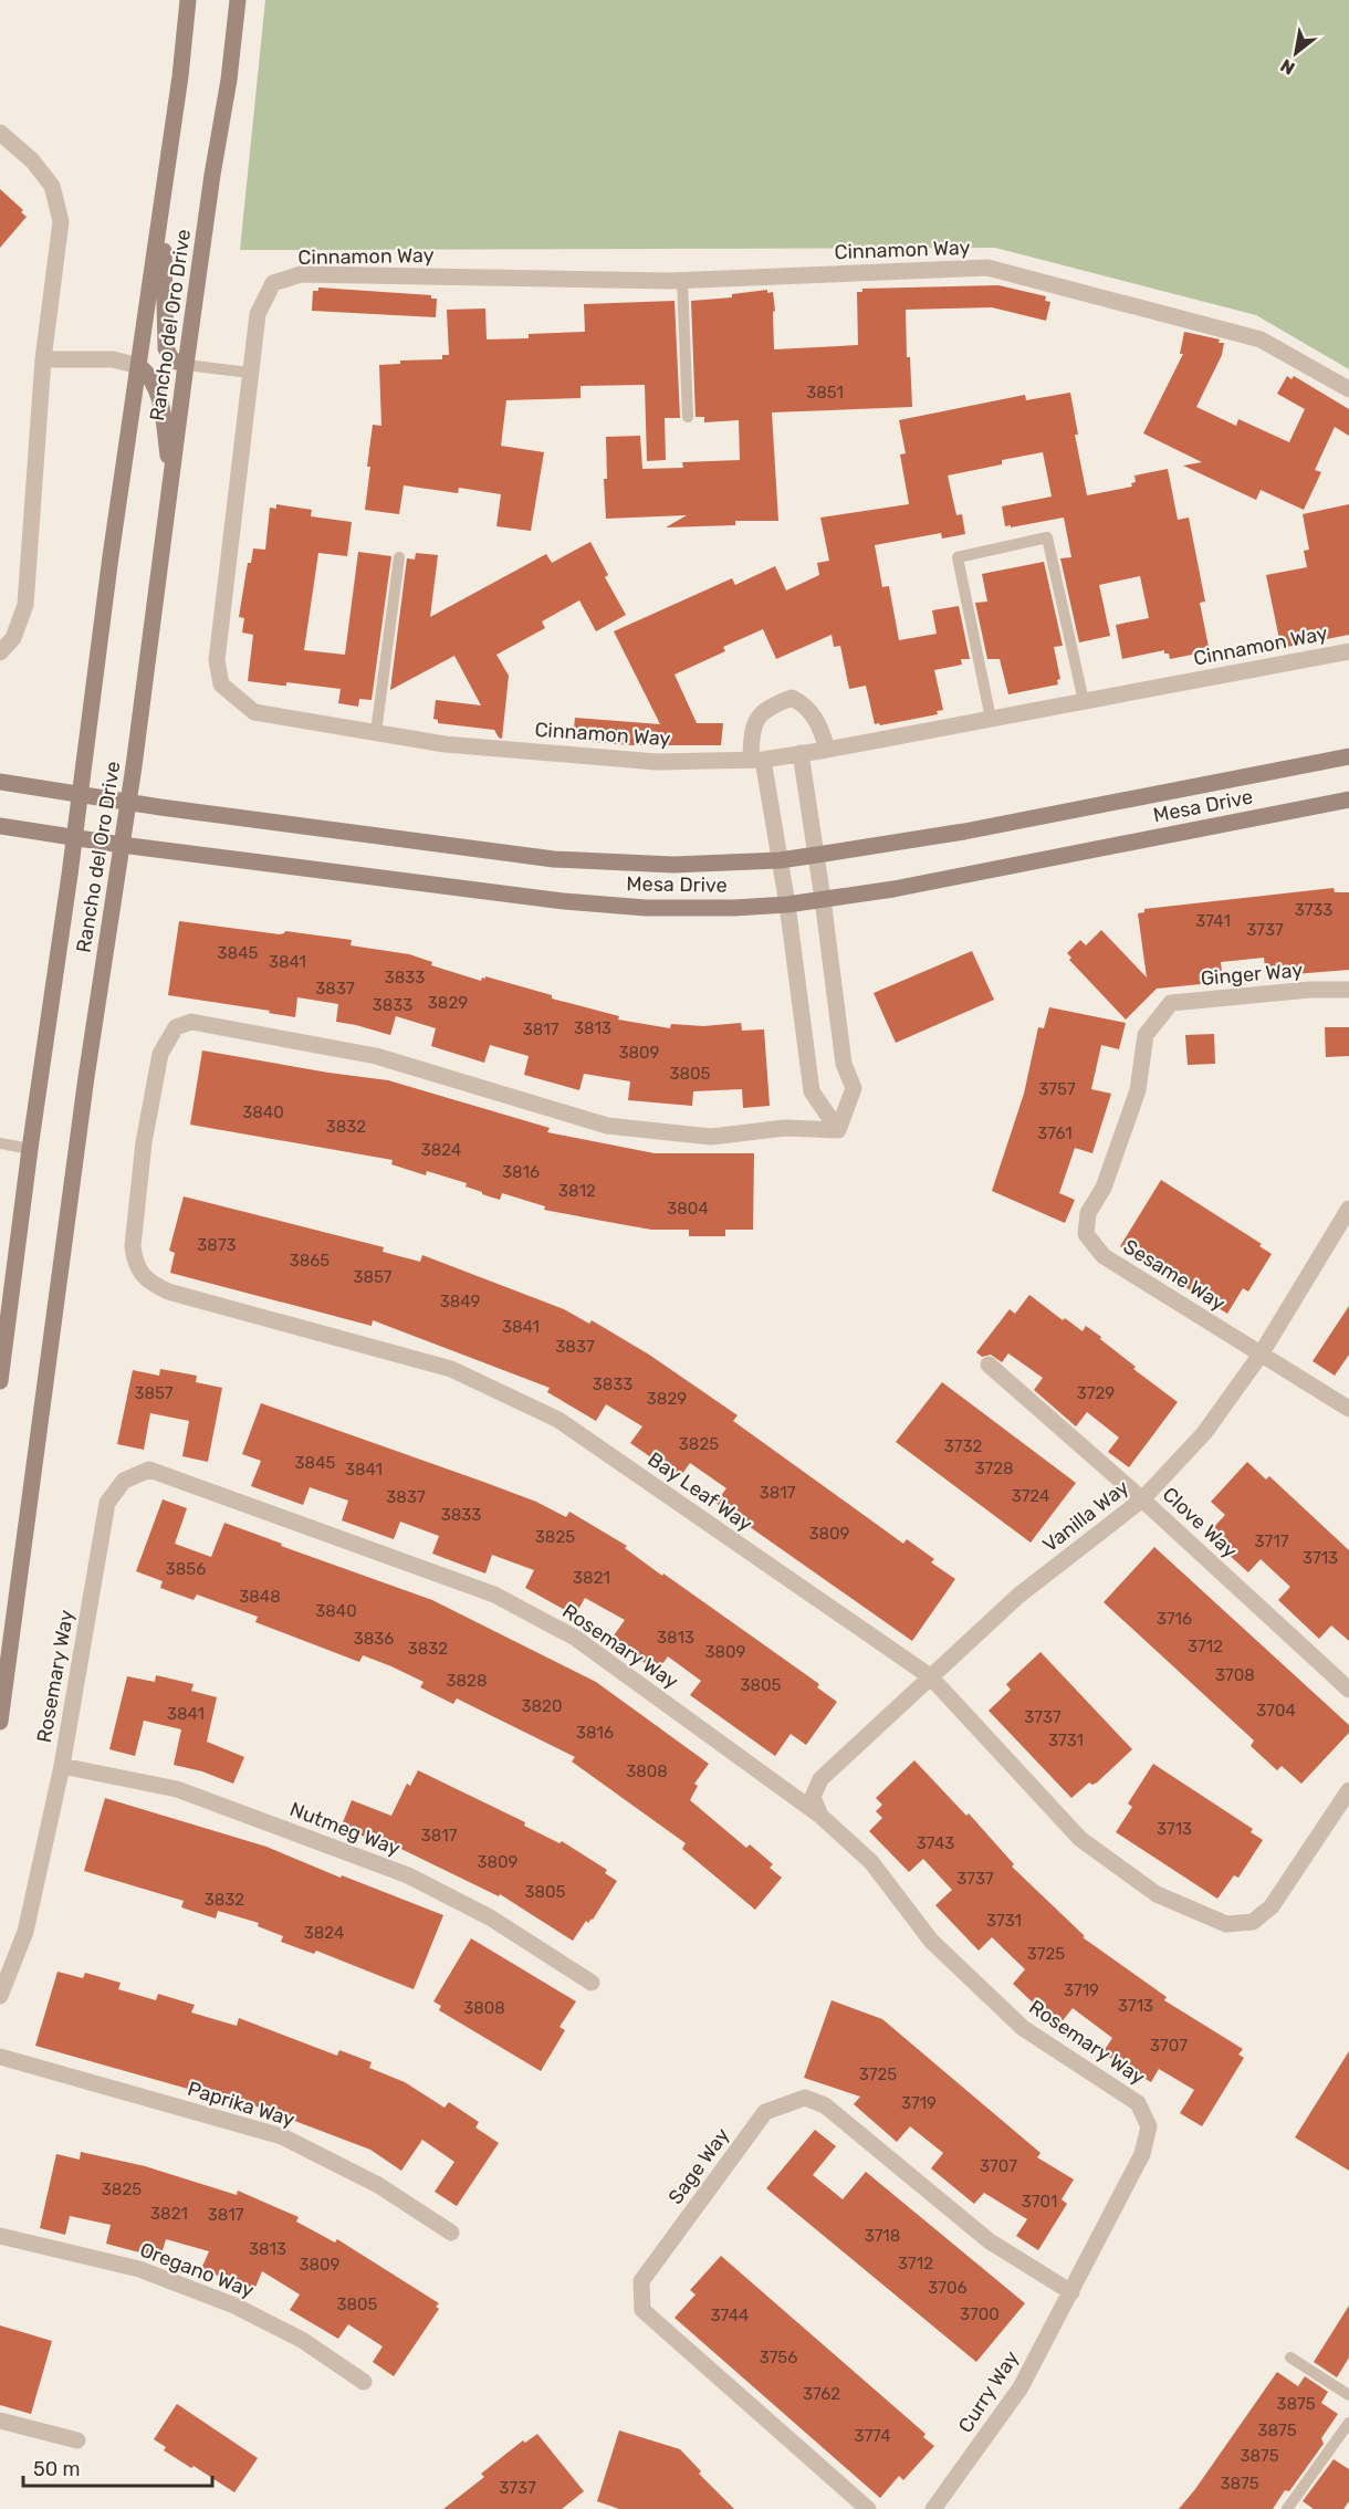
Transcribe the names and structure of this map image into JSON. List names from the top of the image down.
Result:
{
  "streets": {
    "main road": ["Rancho del Oro Drive", "Mesa Drive"],
    "street": [
      "Cinnamon Way",
      "Ginger Way",
      "Sesame Way",
      "Bay Leaf Way",
      "Vanilla Way",
      "Clove Way",
      "Rosemary Way",
      "Nutmeg Way",
      "Paprika Way",
      "Sage Way",
      "Oregano Way",
      "Curry Way"
    ]
  },
  "crossings": [
    ["Rancho del Oro Drive", "Mesa Drive"],
    ["Ginger Way", "Sesame Way"],
    ["Sesame Way", "Vanilla Way"],
    ["Bay Leaf Way", "Vanilla Way"],
    ["Vanilla Way", "Clove Way"],
    ["Vanilla Way", "Rosemary Way"],
    ["Rosemary Way", "Nutmeg Way"],
    ["Rosemary Way", "Sage Way"],
    ["Rosemary Way", "Curry Way"],
    ["Sage Way", "Curry Way"]
  ],
  "house_numbers": [
    "3851",
    "3733",
    "3741",
    "3737",
    "3845",
    "3841",
    "3833",
    "3837",
    "3829",
    "3833",
    "3813",
    "3817",
    "3809",
    "3805",
    "3757",
    "3840",
    "3832",
    "3761",
    "3824",
    "3816",
    "3812",
    "3804",
    "3873",
    "3865",
    "3857",
    "3849",
    "3841",
    "3837",
    "3833",
    "3857",
    "3729",
    "3829",
    "3825",
    "3732",
    "3845",
    "3728",
    "3841",
    "3817",
    "3724",
    "3837",
    "3833",
    "3809",
    "3825",
    "3717",
    "3713",
    "3856",
    "3821",
    "3848",
    "3840",
    "3716",
    "3813",
    "3836",
    "3712",
    "3832",
    "3809",
    "3708",
    "3828",
    "3805",
    "3820",
    "3704",
    "3841",
    "3737",
    "3816",
    "3731",
    "3808",
    "3713",
    "3817",
    "3743",
    "3809",
    "3737",
    "3805",
    "3832",
    "3731",
    "3824",
    "3725",
    "3719",
    "3713",
    "3808",
    "3707",
    "3725",
    "3719",
    "3707",
    "3825",
    "3701",
    "3821",
    "3817",
    "3718",
    "3813",
    "3712",
    "3809",
    "3706",
    "3805",
    "3700",
    "3744",
    "3756",
    "3762",
    "3875",
    "3875",
    "3774",
    "3875",
    "3875",
    "3737"
  ],
  "scale_bar": "50 m",
  "north": "bottom left"
}
